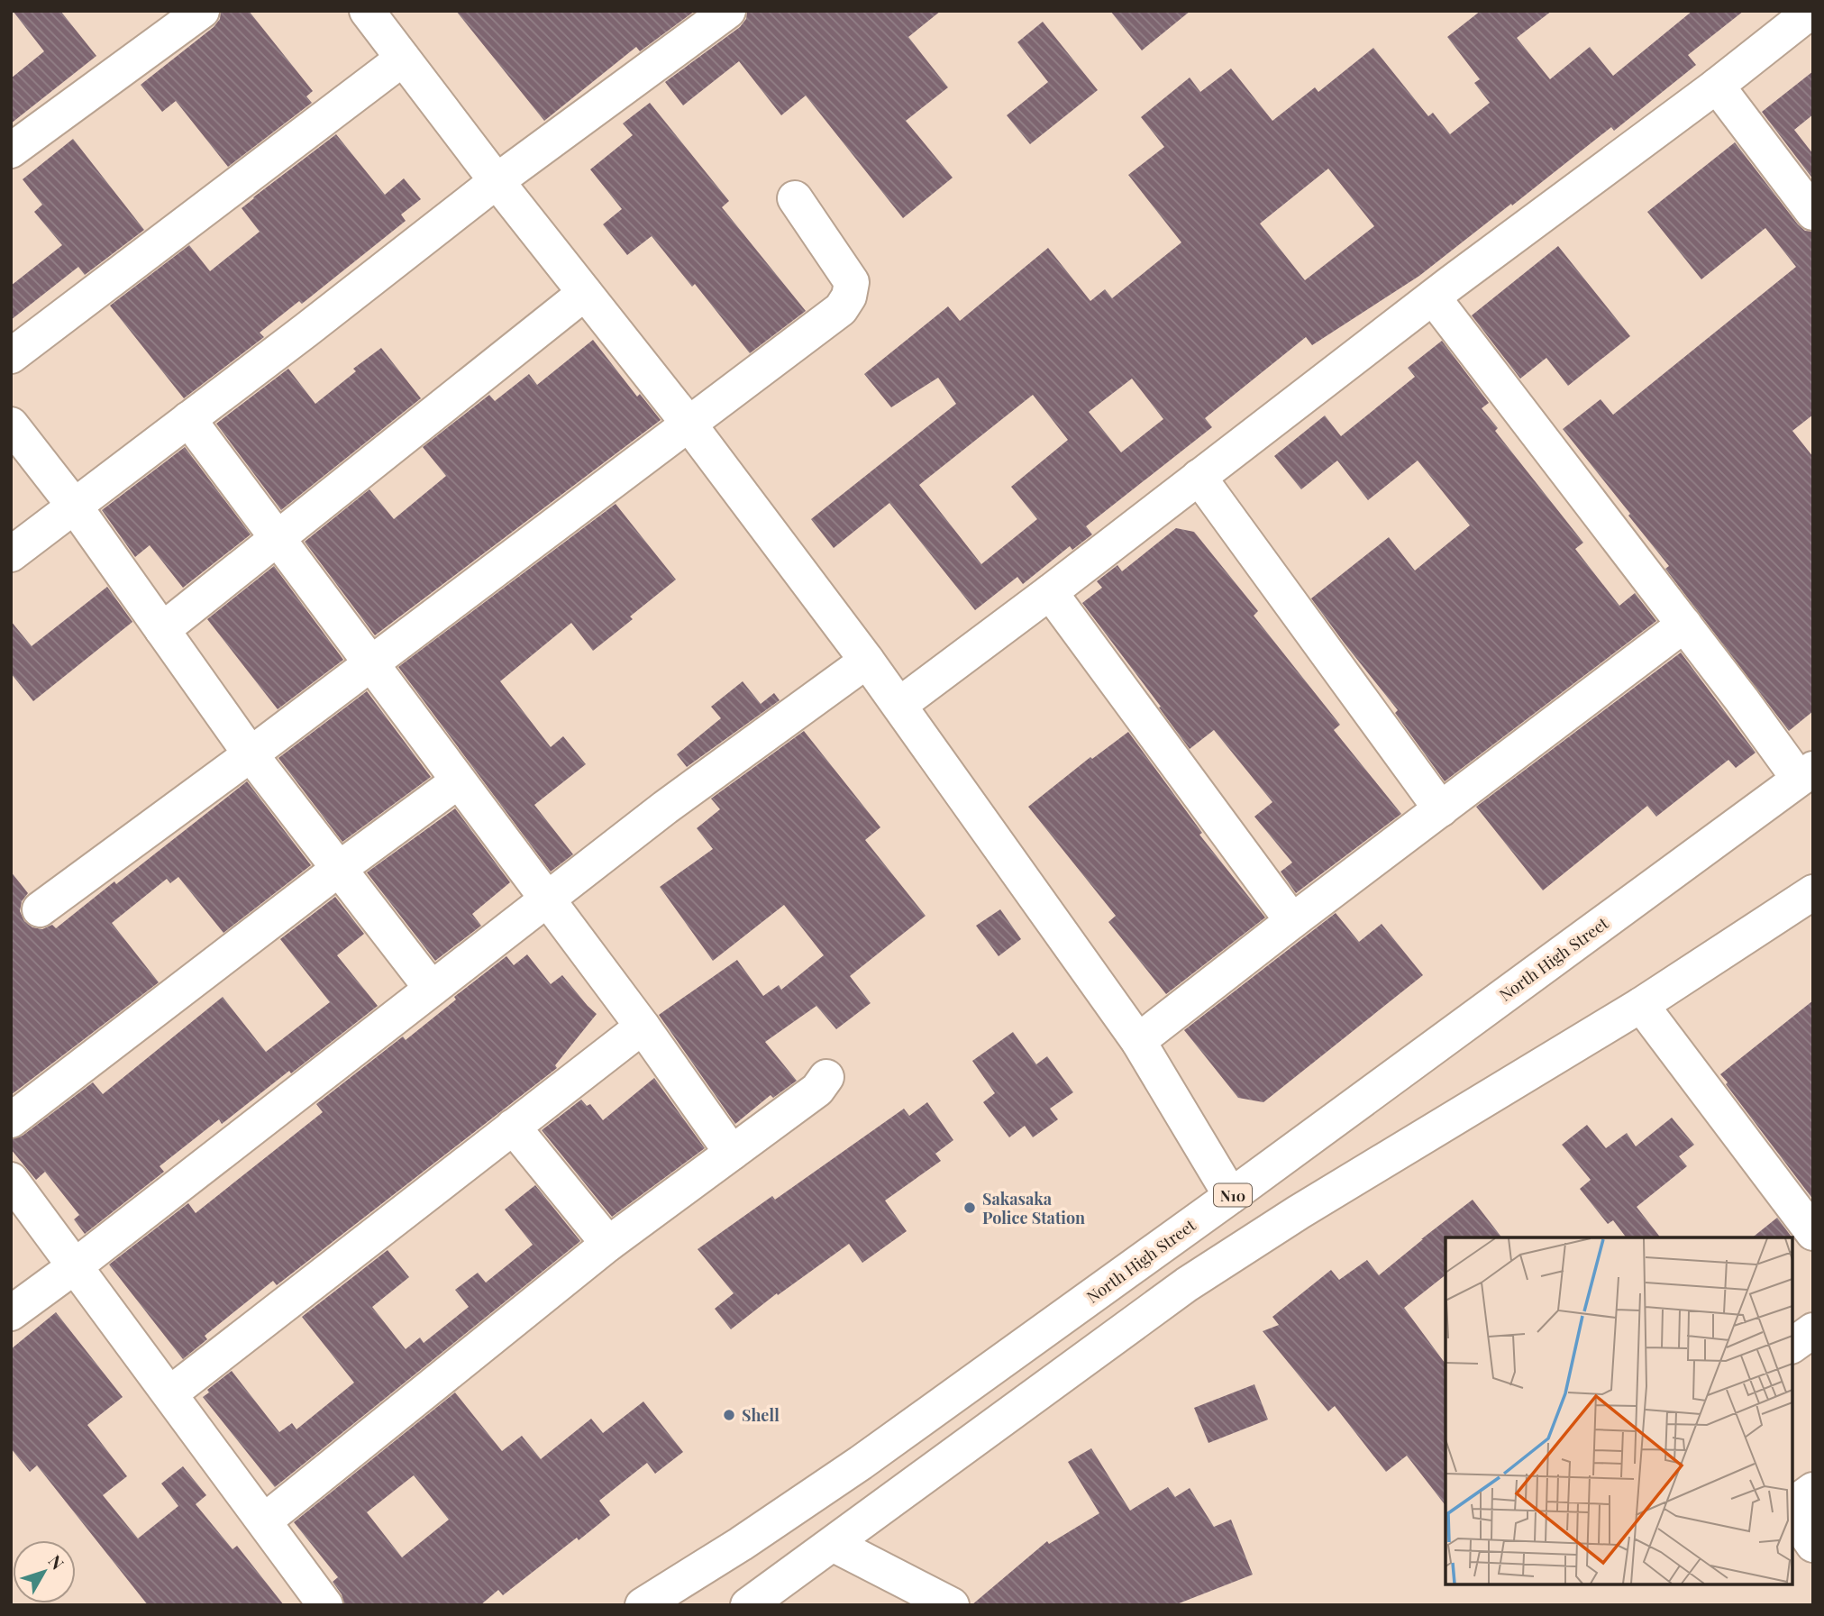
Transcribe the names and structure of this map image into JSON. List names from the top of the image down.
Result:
{
  "streets": {
    "main road": ["North High Street", "N10"]
  },
  "places": ["Sakasaka Police Station", "Shell"],
  "north": "top right"
}
